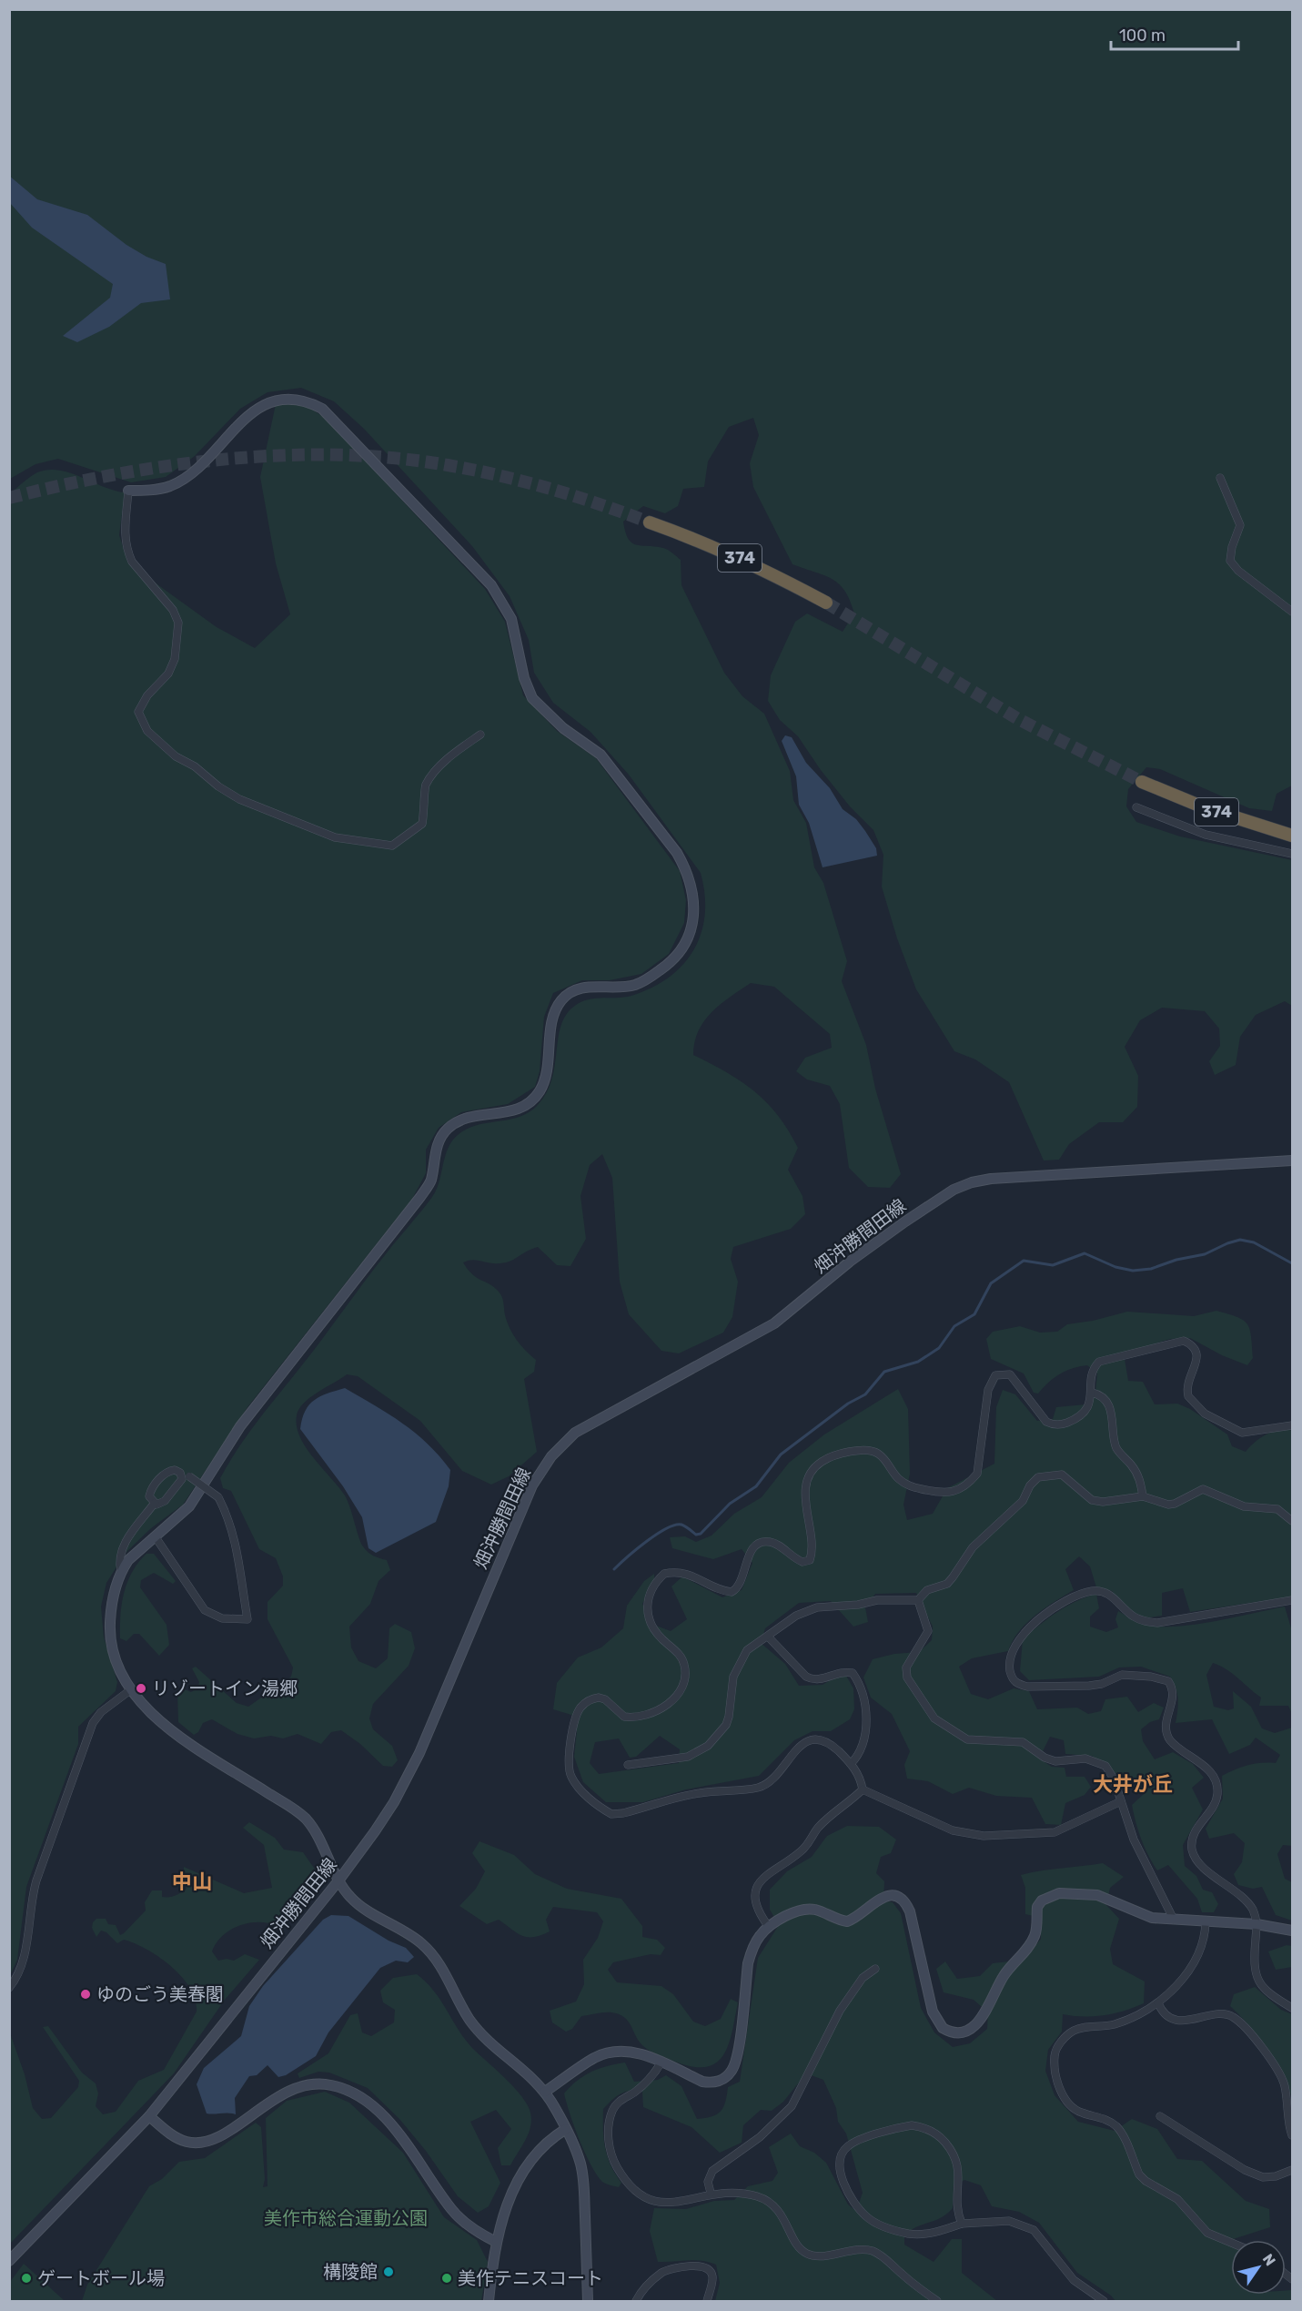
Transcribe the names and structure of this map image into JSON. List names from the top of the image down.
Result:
{
  "streets": {
    "highway": ["374"],
    "street": ["畑沖勝間田線"]
  },
  "districts": ["大井が丘", "中山"],
  "parks": ["美作市総合運動公園"],
  "places": [
    "リゾートイン湯郷",
    "ゆのごう美春閣",
    "構陵館",
    "ゲートボール場",
    "美作テニスコート"
  ],
  "scale_bar": "100 m",
  "north": "top right"
}
